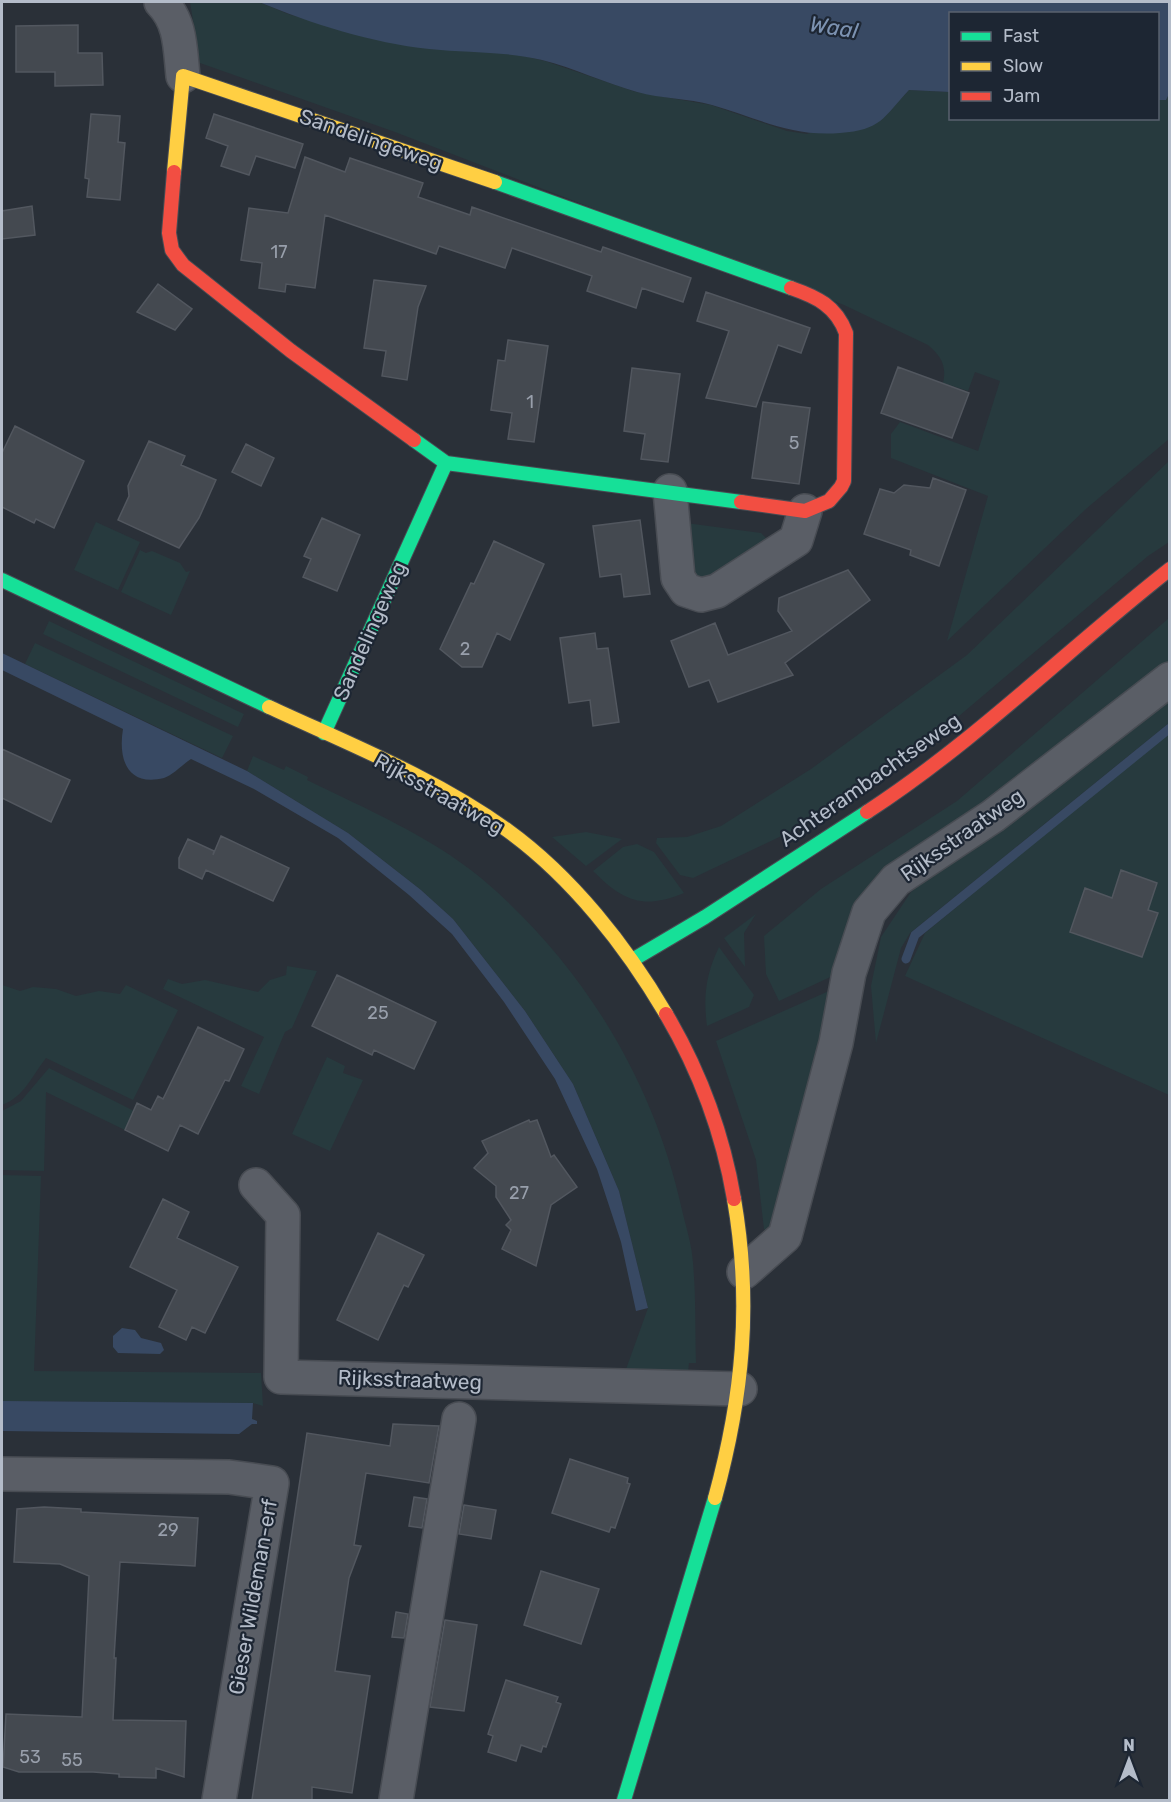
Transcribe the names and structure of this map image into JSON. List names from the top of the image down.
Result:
{
  "streets": {
    "street": [
      "Sandelingeweg",
      "Achterambachtseweg",
      "Rijksstraatweg",
      "Gieser Wildeman-erf"
    ]
  },
  "crossings": [
    ["Sandelingeweg", "Rijksstraatweg"],
    ["Achterambachtseweg", "Rijksstraatweg"]
  ],
  "water": ["Waal"],
  "house_numbers": [
    "17",
    "1",
    "5",
    "2",
    "25",
    "27",
    "29",
    "53",
    "55"
  ],
  "legend": ["Fast", "Slow", "Jam"],
  "north": "top"
}
